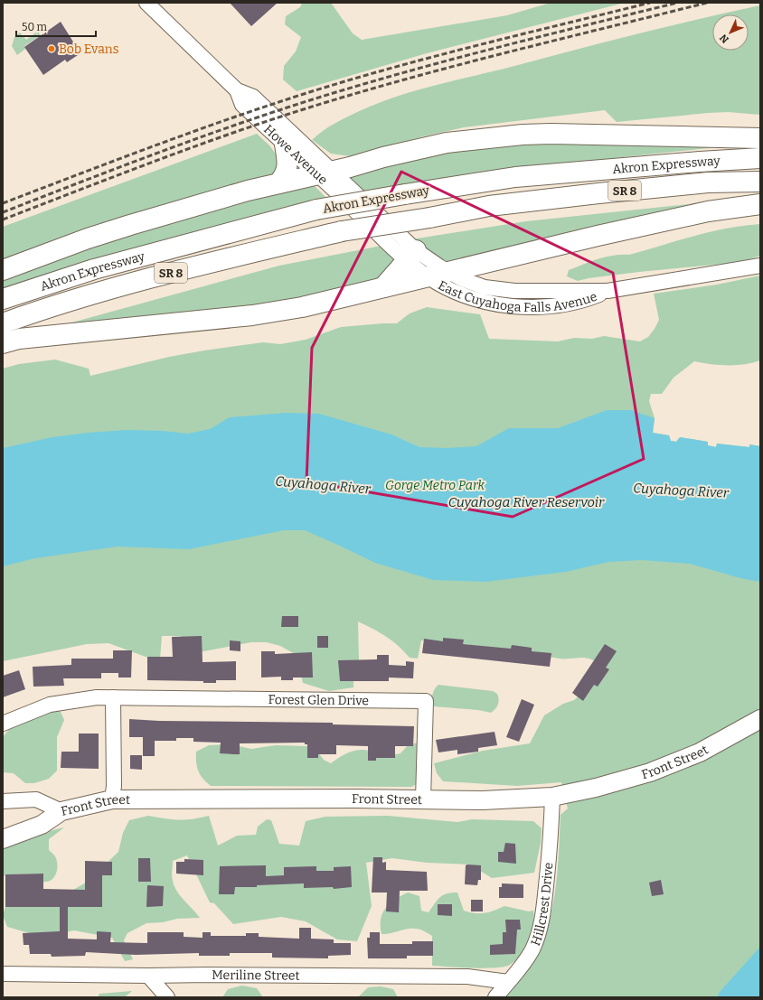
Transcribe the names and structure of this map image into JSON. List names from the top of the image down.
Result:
{
  "streets": {
    "highway": ["Akron Expressway", "SR 8"],
    "main road": ["Front Street"],
    "street": [
      "Howe Avenue",
      "East Cuyahoga Falls Avenue",
      "Forest Glen Drive",
      "Hillcrest Drive",
      "Meriline Street"
    ]
  },
  "crossings": [
    ["Howe Avenue", "East Cuyahoga Falls Avenue"],
    ["Forest Glen Drive", "Front Street"],
    ["Front Street", "Hillcrest Drive"],
    ["Hillcrest Drive", "Meriline Street"]
  ],
  "water": ["Cuyahoga River", "Cuyahoga River Reservoir"],
  "parks": ["Gorge Metro Park"],
  "places": ["Bob Evans"],
  "scale_bar": "50 m",
  "north": "bottom left"
}
